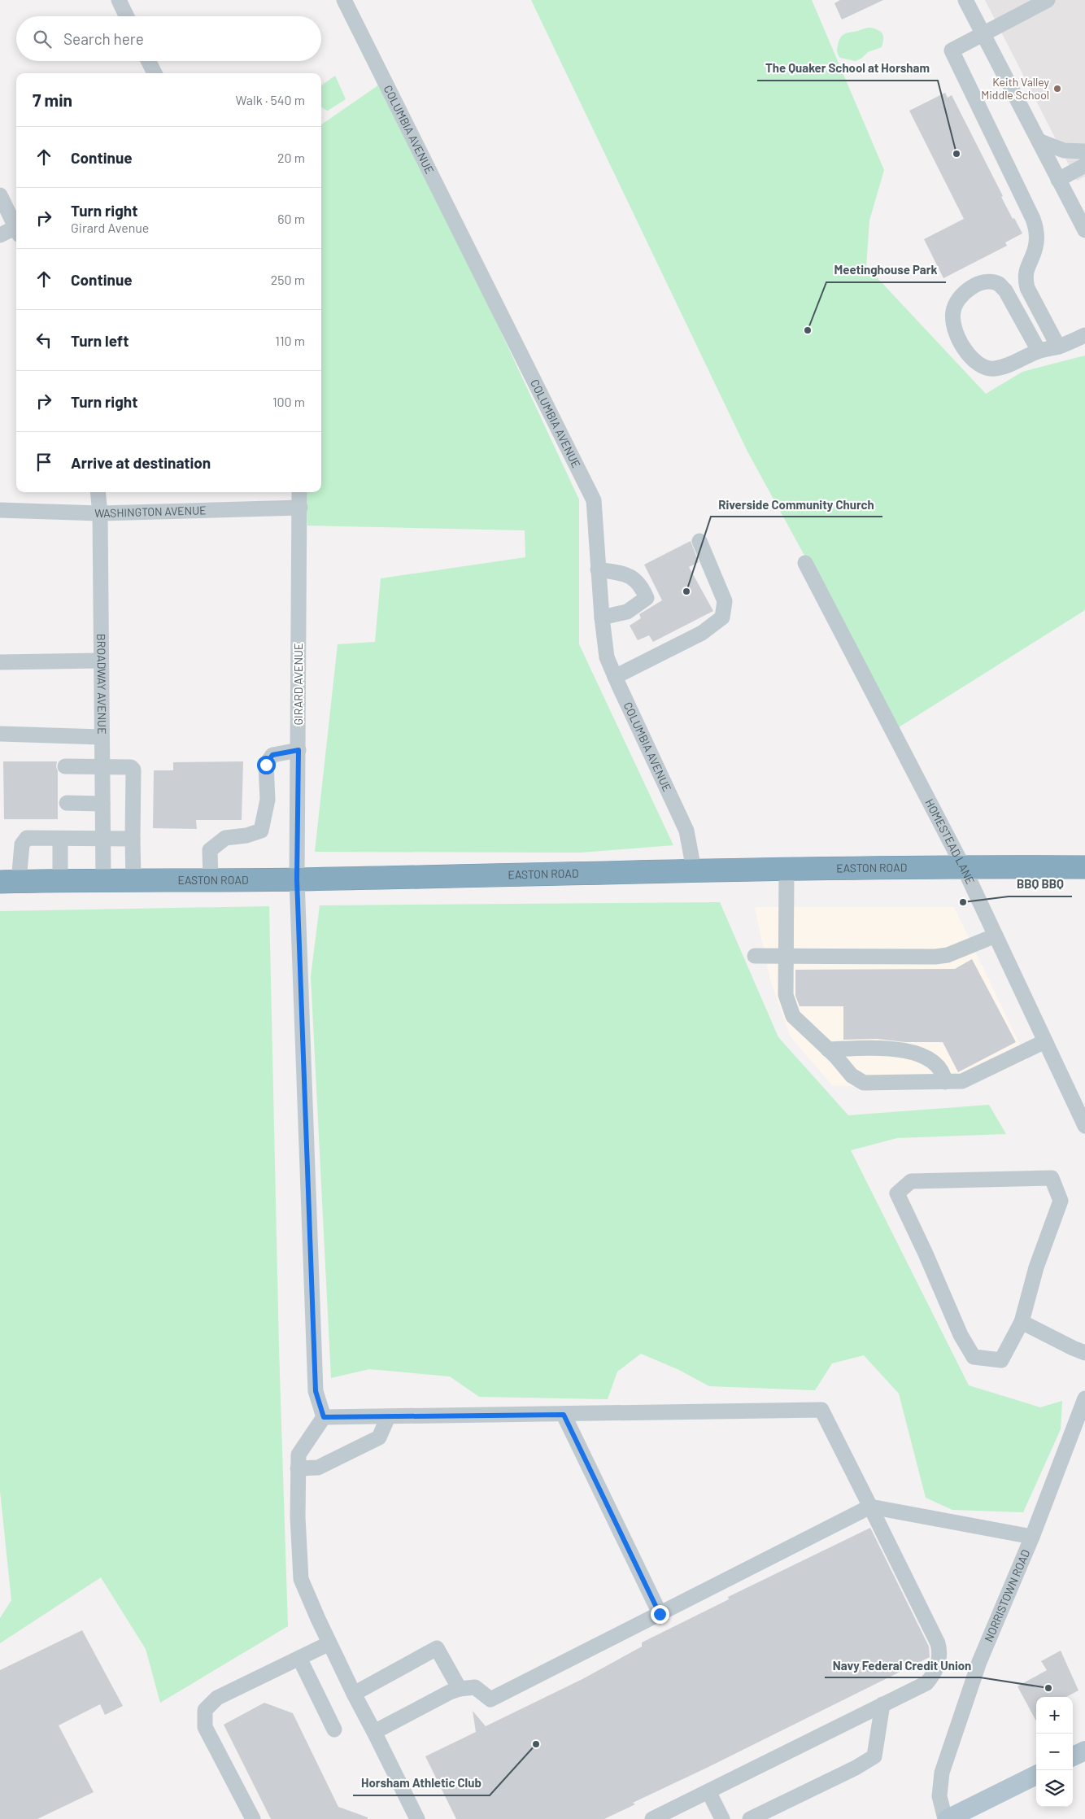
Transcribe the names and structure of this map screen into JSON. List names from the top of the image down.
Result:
{
  "streets": {
    "highway": ["EASTON ROAD"],
    "street": [
      "COLUMBIA AVENUE",
      "WASHINGTON AVENUE",
      "BROADWAY AVENUE",
      "GIRARD AVENUE",
      "HOMESTEAD LANE",
      "NORRISTOWN ROAD"
    ]
  },
  "crossings": [
    ["COLUMBIA AVENUE", "EASTON ROAD"],
    ["WASHINGTON AVENUE", "BROADWAY AVENUE"],
    ["WASHINGTON AVENUE", "GIRARD AVENUE"],
    ["BROADWAY AVENUE", "EASTON ROAD"],
    ["GIRARD AVENUE", "EASTON ROAD"],
    ["HOMESTEAD LANE", "EASTON ROAD"]
  ],
  "places": [
    "Keith Valley Middle School",
    "The Quaker School at Horsham",
    "Meetinghouse Park",
    "Riverside Community Church",
    "BBQ BBQ",
    "Navy Federal Credit Union",
    "Horsham Athletic Club"
  ],
  "page": {
    "search": "Search here",
    "heading": ["7 min", "Walk · 540 m"],
    "list": [
      ["Continue", "20 m"],
      ["Turn right", "Girard Avenue", "60 m"],
      ["Continue", "250 m"],
      ["Turn left", "110 m"],
      ["Turn right", "100 m"],
      "Arrive at destination"
    ],
    "map_buttons": ["+", "−"]
  }
}
